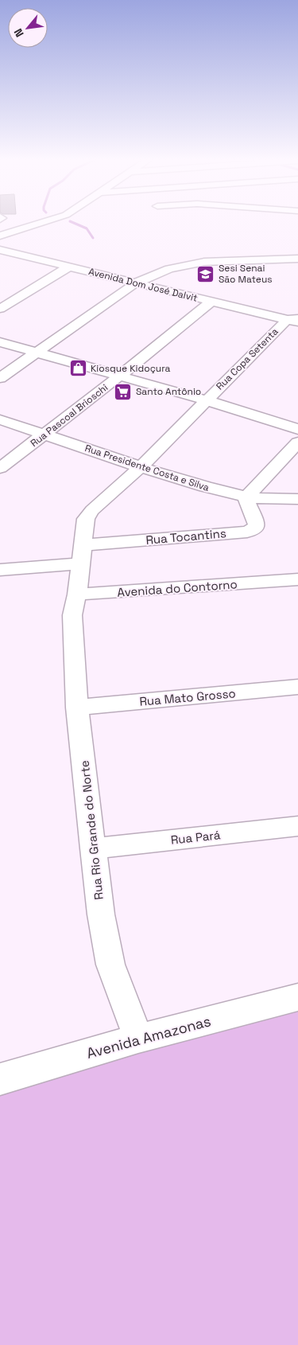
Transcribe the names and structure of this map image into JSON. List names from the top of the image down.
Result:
{
  "streets": {
    "street": [
      "Avenida Dom José Dalvit",
      "Rua Copa Setenta",
      "Rua Pascoal Brioschi",
      "Rua Presidente Costa e Silva",
      "Rua Tocantins",
      "Avenida do Contorno",
      "Rua Mato Grosso",
      "Rua Rio Grande do Norte",
      "Rua Pará",
      "Avenida Amazonas"
    ]
  },
  "crossings": [
    ["Avenida Dom José Dalvit", "Rua Copa Setenta"],
    ["Avenida Dom José Dalvit", "Rua Pascoal Brioschi"],
    ["Rua Copa Setenta", "Rua Presidente Costa e Silva"],
    ["Rua Copa Setenta", "Rua Tocantins"],
    ["Rua Copa Setenta", "Rua Rio Grande do Norte"],
    ["Rua Pascoal Brioschi", "Rua Presidente Costa e Silva"],
    ["Rua Presidente Costa e Silva", "Rua Tocantins"],
    ["Rua Tocantins", "Rua Rio Grande do Norte"],
    ["Avenida do Contorno", "Rua Rio Grande do Norte"],
    ["Rua Mato Grosso", "Rua Rio Grande do Norte"],
    ["Rua Rio Grande do Norte", "Rua Pará"],
    ["Rua Rio Grande do Norte", "Avenida Amazonas"]
  ],
  "places": {
    "school or university": ["Sesi Senai São Mateus"],
    "shop": ["Kiosque Kidoçura"],
    "supermarket": ["Santo Antônio"]
  },
  "north": "bottom left"
}
